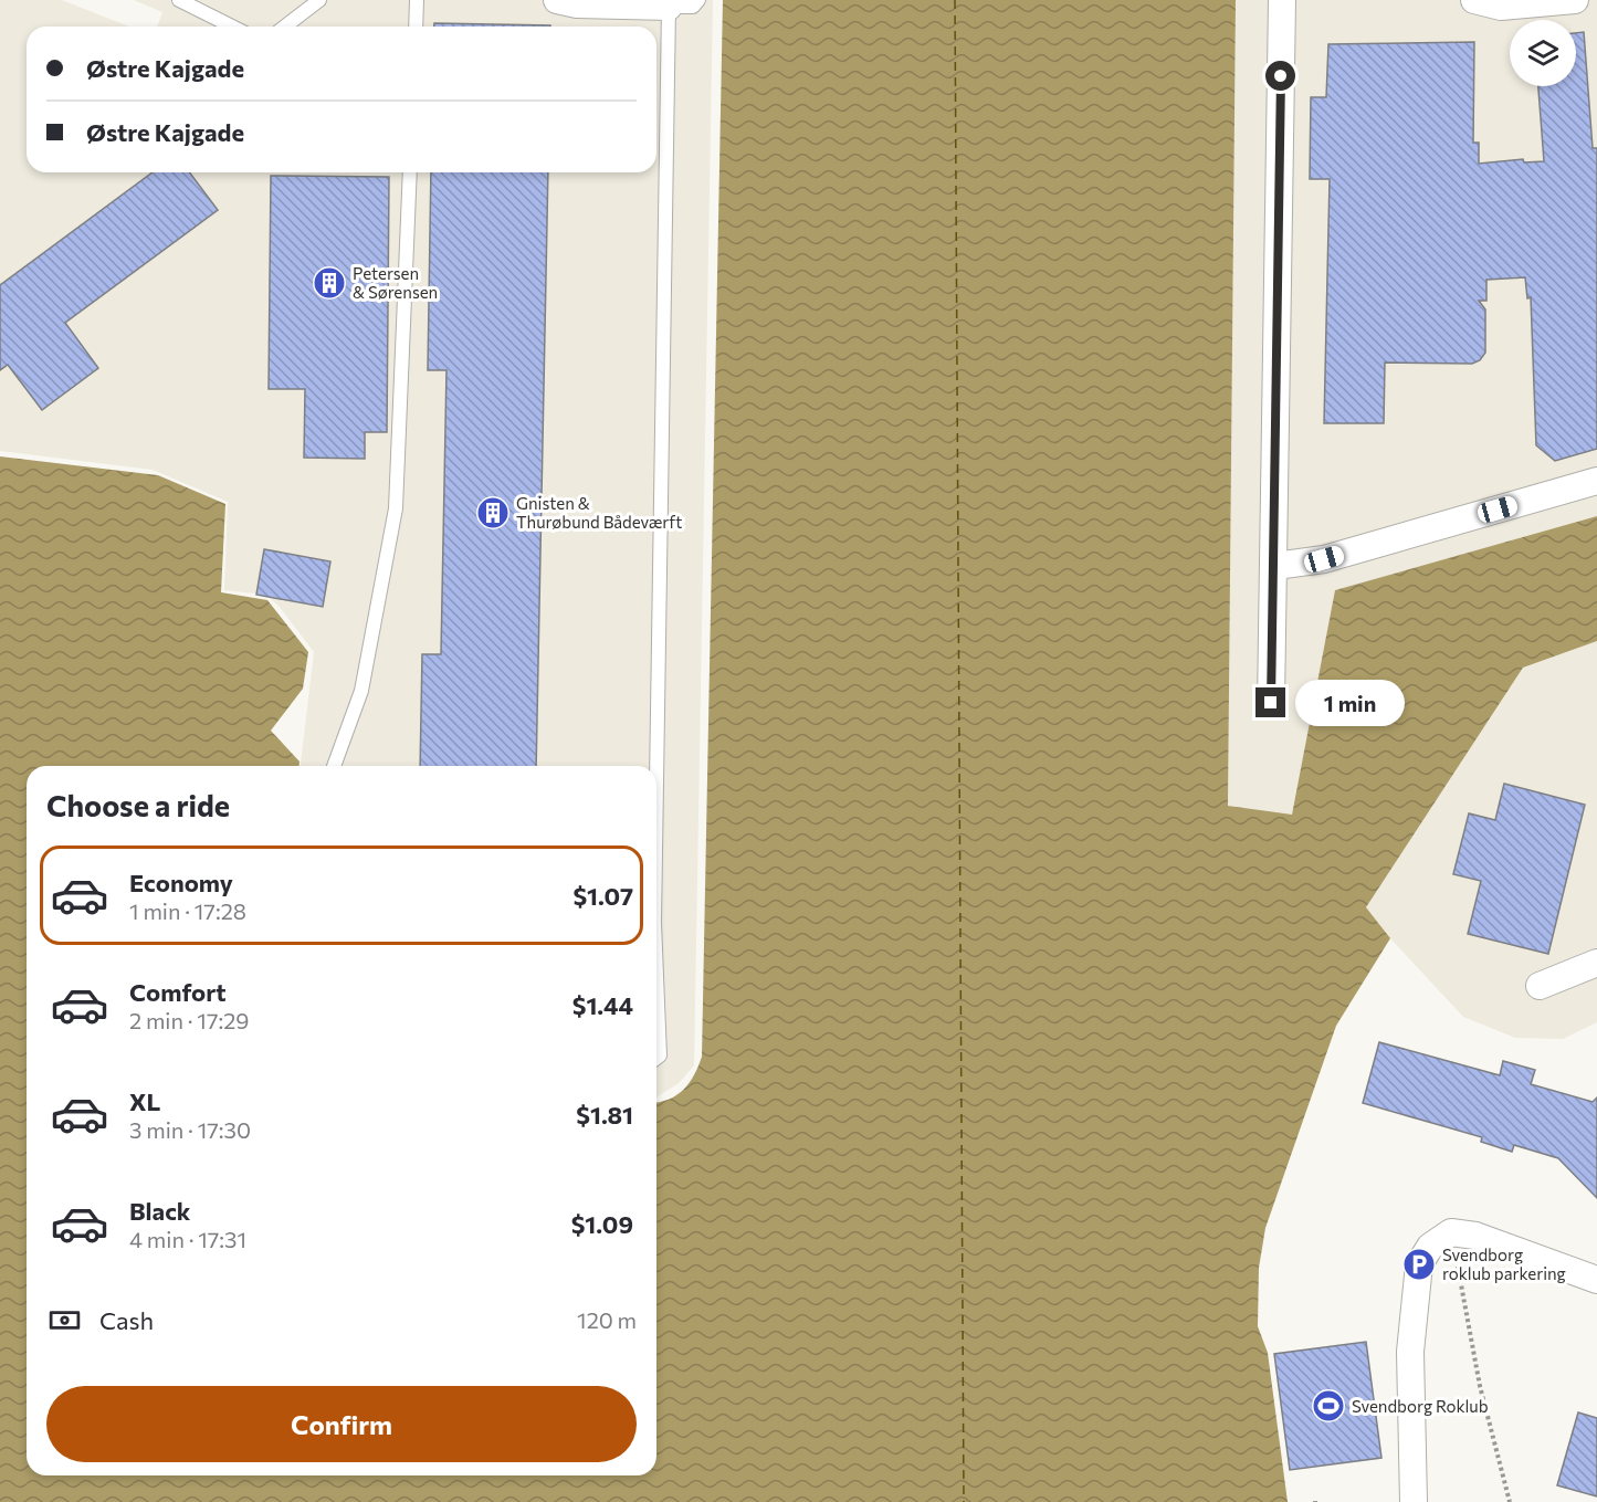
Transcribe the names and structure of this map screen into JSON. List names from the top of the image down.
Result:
{
  "places": {
    "building": ["Petersen & Sørensen", "Gnisten & Thurøbund Bådeværft"],
    "parking": ["Svendborg roklub parkering"],
    "sports": ["Svendborg Roklub"]
  },
  "page": {
    "banner": ["Østre Kajgade", "Østre Kajgade"],
    "bubble": "1 min",
    "heading": "Choose a ride",
    "list": [
      {
        "name": "Economy",
        "note": "1 min · 17:28",
        "value": "$1.07"
      },
      {
        "name": "Comfort",
        "note": "2 min · 17:29",
        "value": "$1.44"
      },
      {
        "name": "XL",
        "note": "3 min · 17:30",
        "value": "$1.81"
      },
      {
        "name": "Black",
        "note": "4 min · 17:31",
        "value": "$1.09"
      }
    ],
    "pay": ["Cash", "120 m"],
    "buttons": "Confirm"
  }
}
